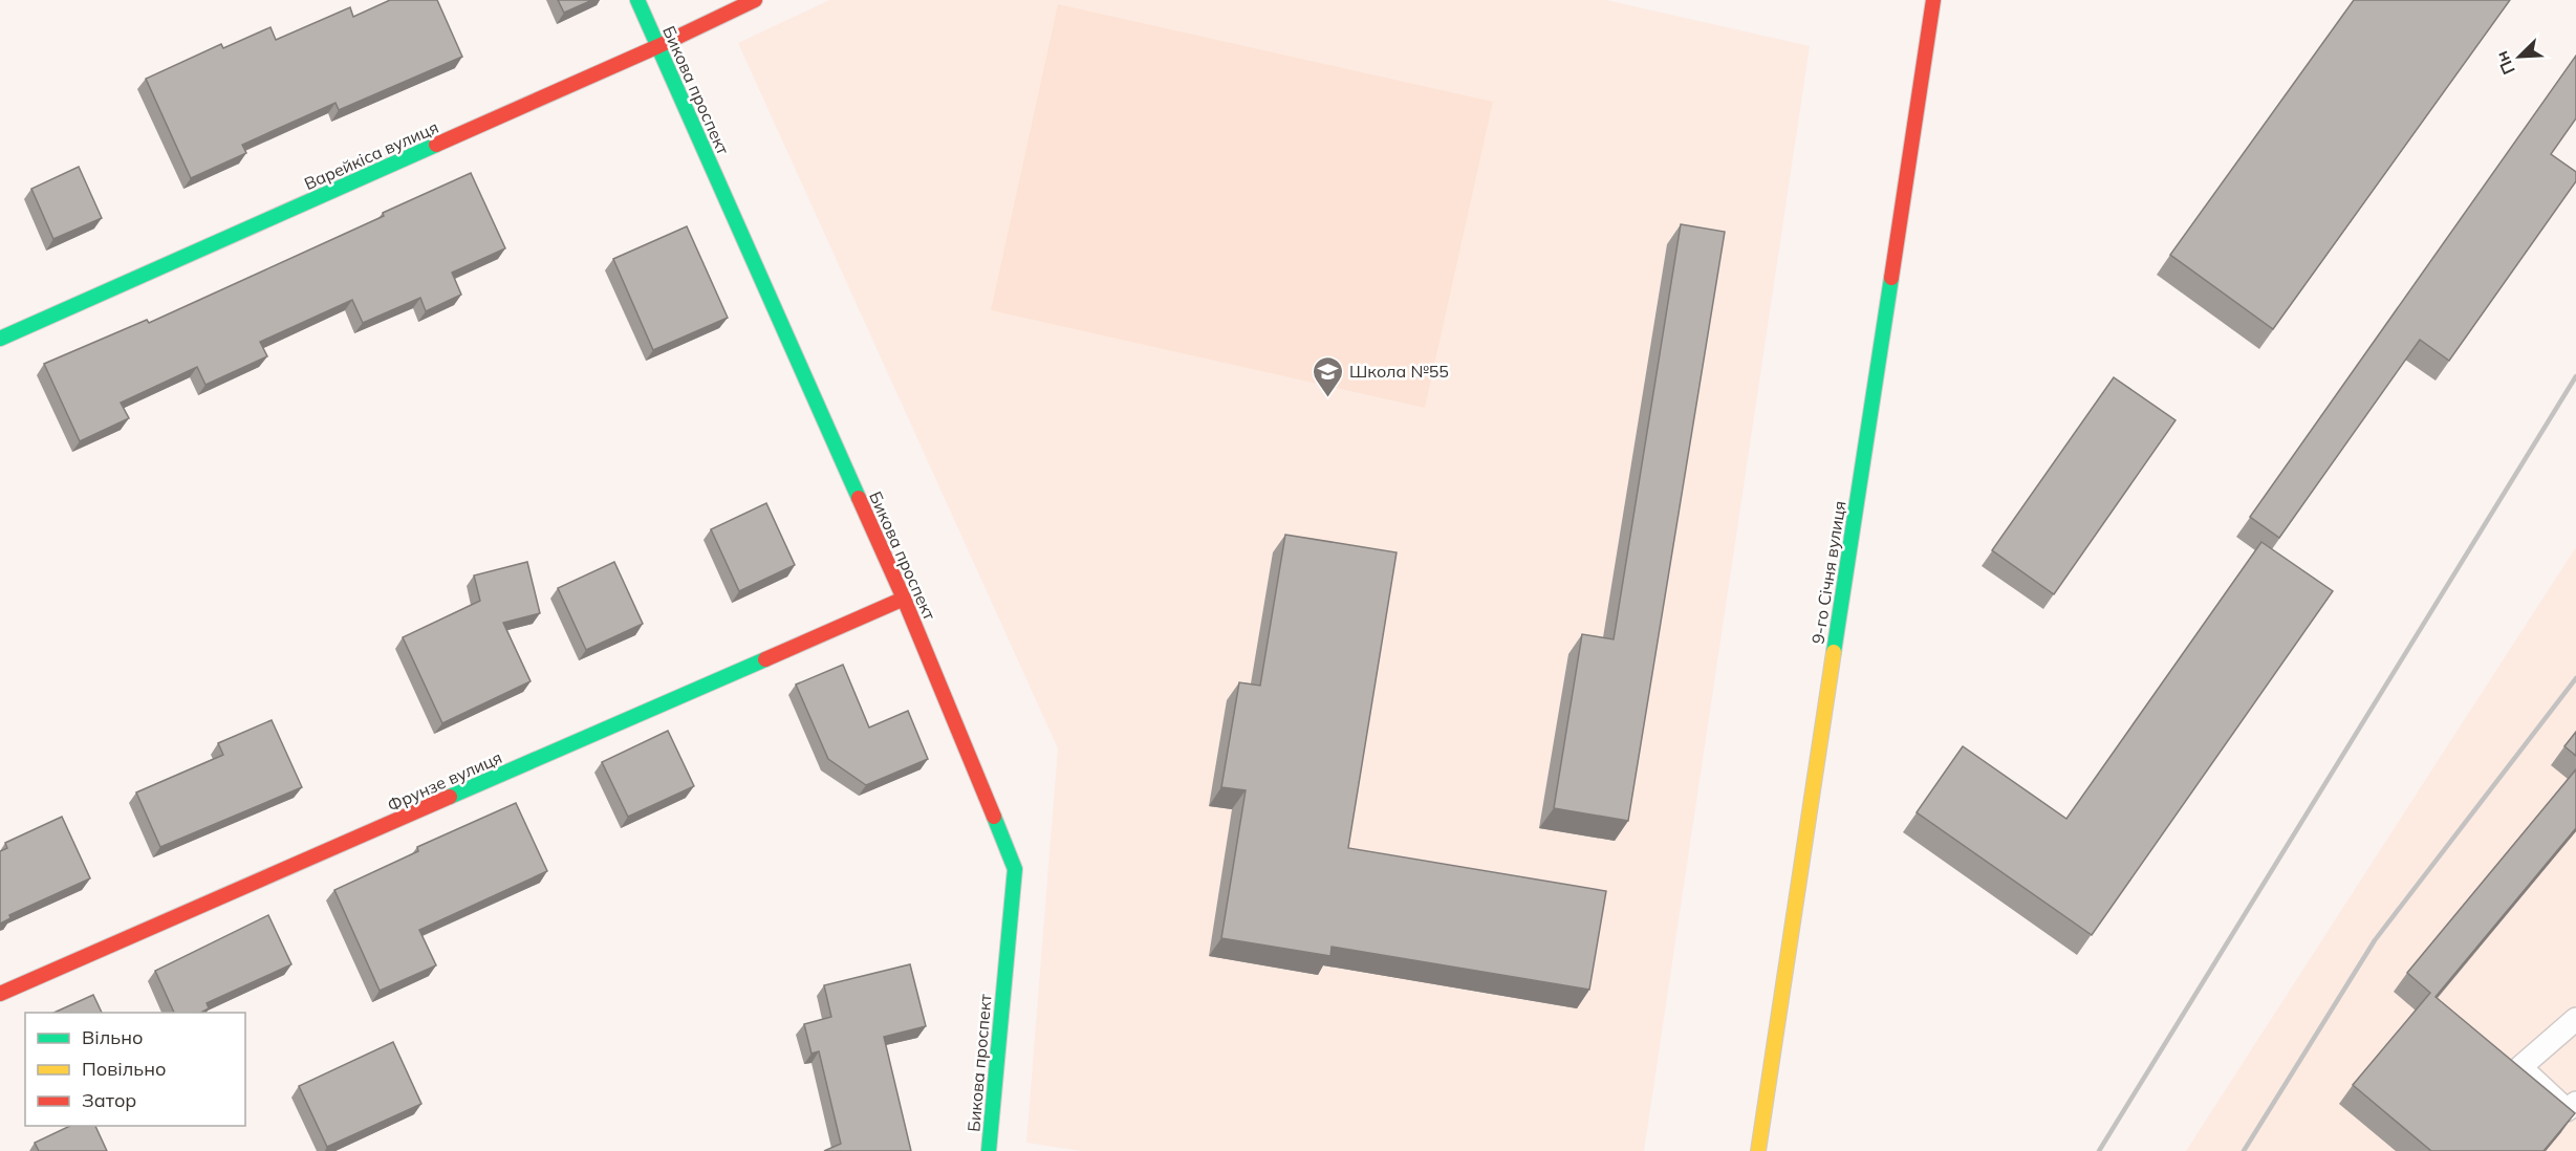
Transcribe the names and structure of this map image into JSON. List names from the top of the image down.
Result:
{
  "streets": {
    "street": [
      "Бикова проспект",
      "Варейкіса вулиця",
      "9-го Січня вулиця",
      "Фрунзе вулиця"
    ]
  },
  "crossings": [
    ["Бикова проспект", "Варейкіса вулиця"],
    ["Бикова проспект", "Фрунзе вулиця"]
  ],
  "places": {
    "school or university": ["Школа №55"]
  },
  "legend": ["Вільно", "Повільно", "Затор"],
  "north": "bottom left"
}
